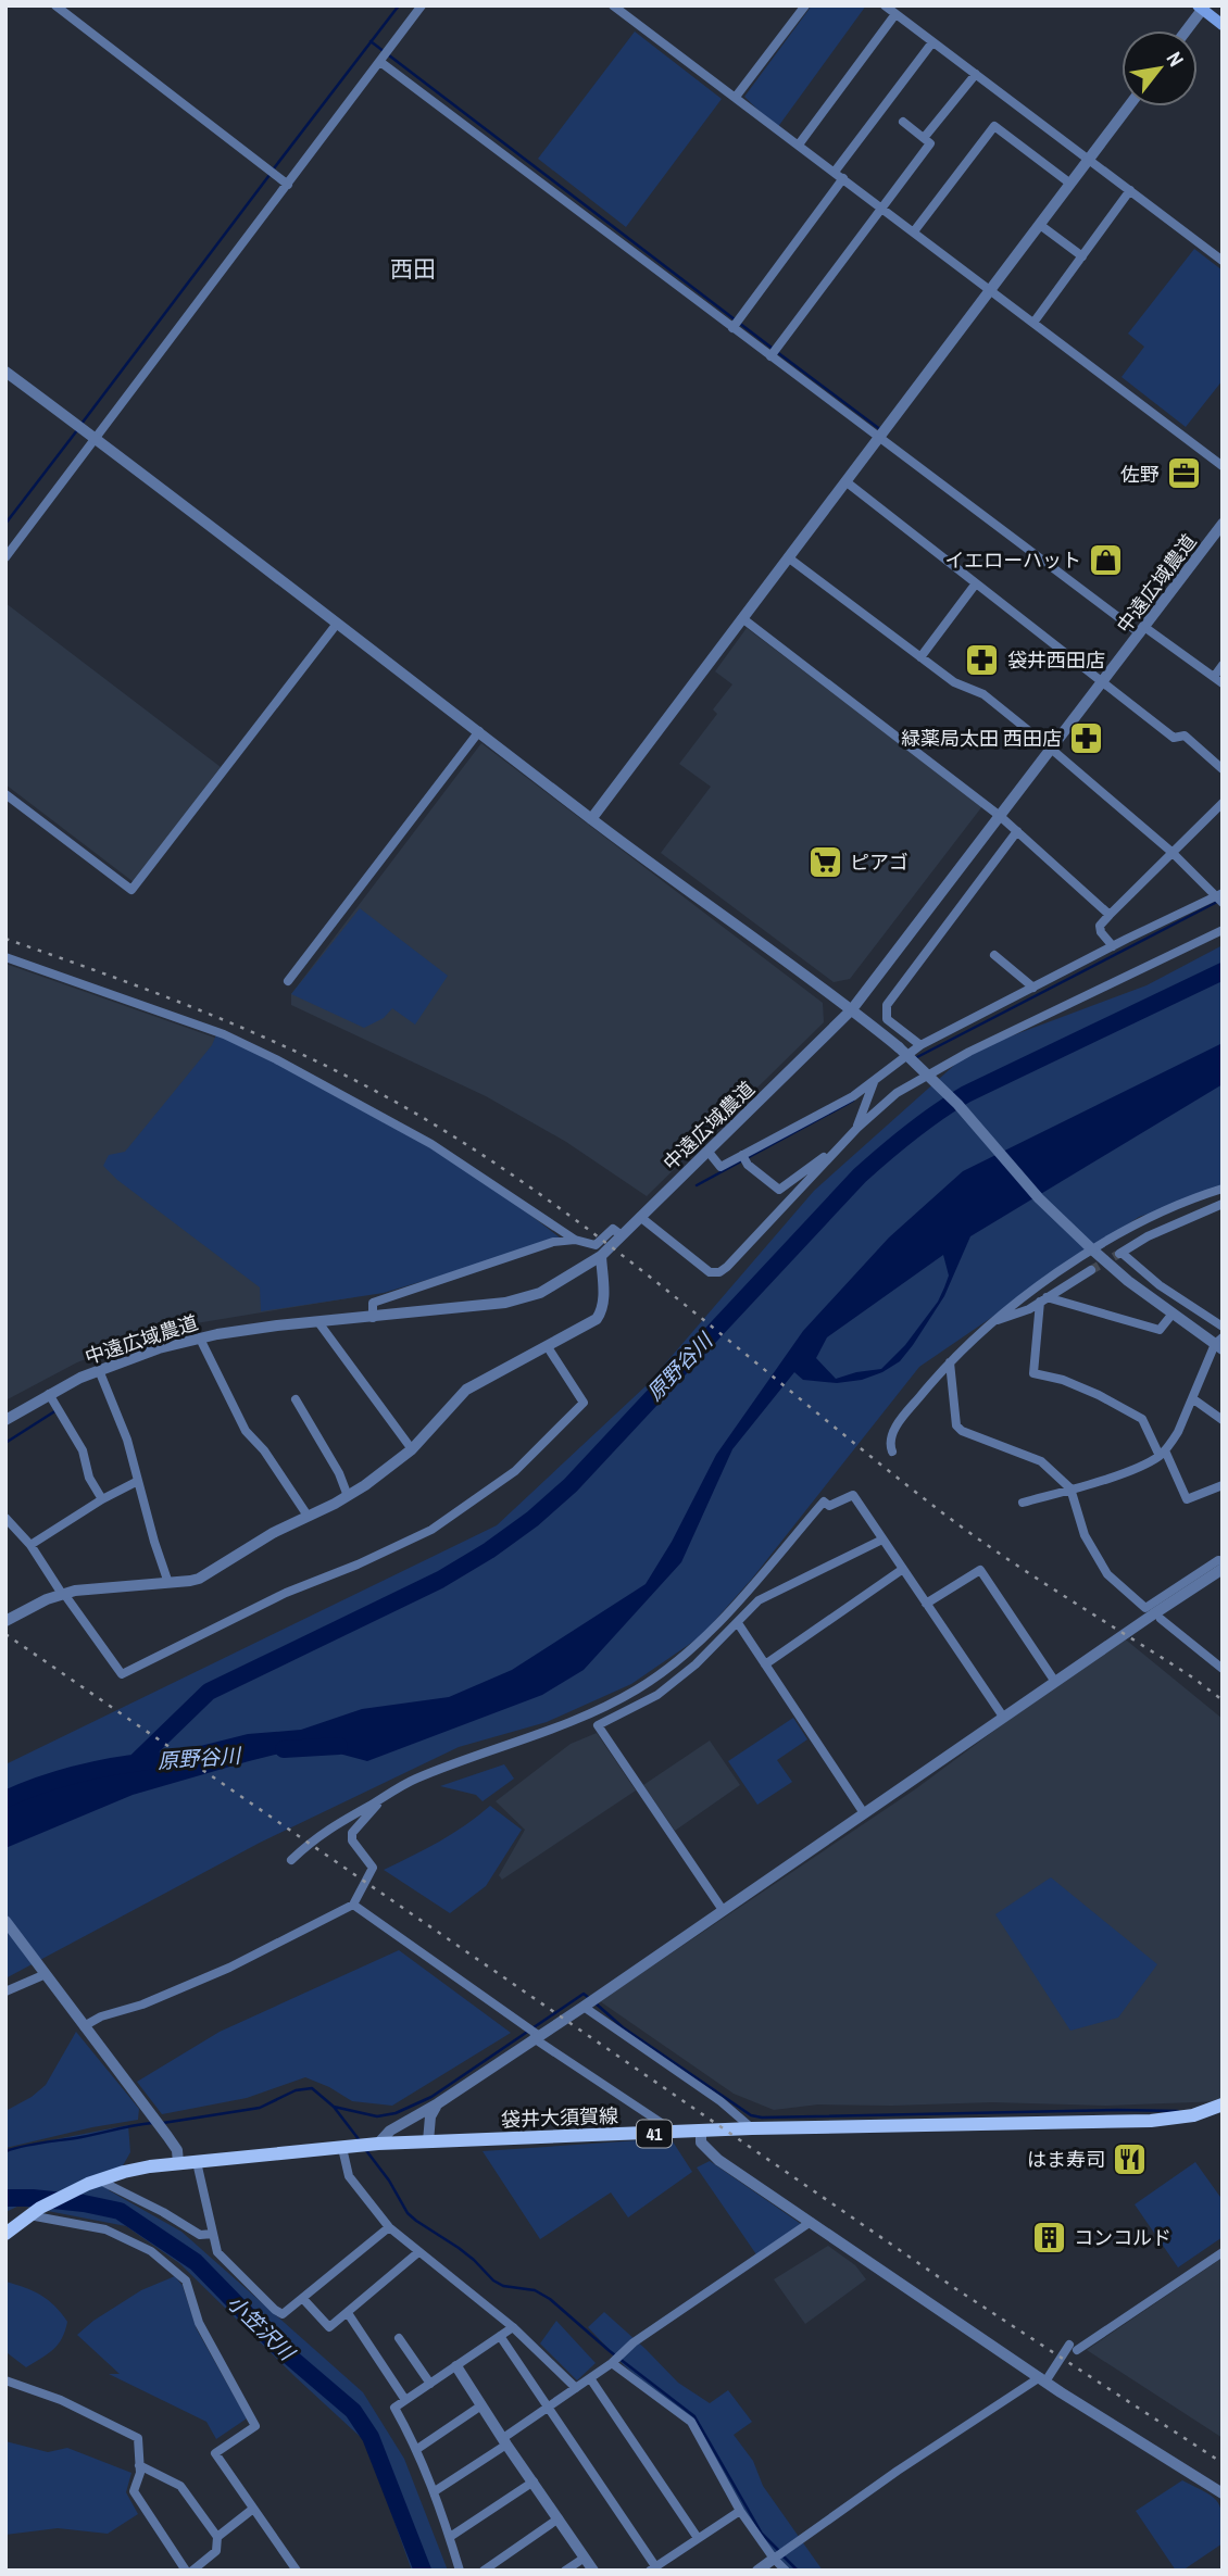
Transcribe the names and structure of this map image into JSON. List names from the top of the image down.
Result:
{
  "streets": {
    "main road": ["袋井大須賀線", "41"],
    "street": ["中遠広域農道"]
  },
  "districts": ["西田"],
  "water": ["原野谷川", "小笠沢川"],
  "places": {
    "office": ["佐野"],
    "shop": ["イエローハット"],
    "pharmacy": ["袋井西田店", "緑薬局太田 西田店"],
    "supermarket": ["ピアゴ"],
    "restaurant": ["はま寿司"],
    "building": ["コンコルド"]
  },
  "north": "top right"
}
